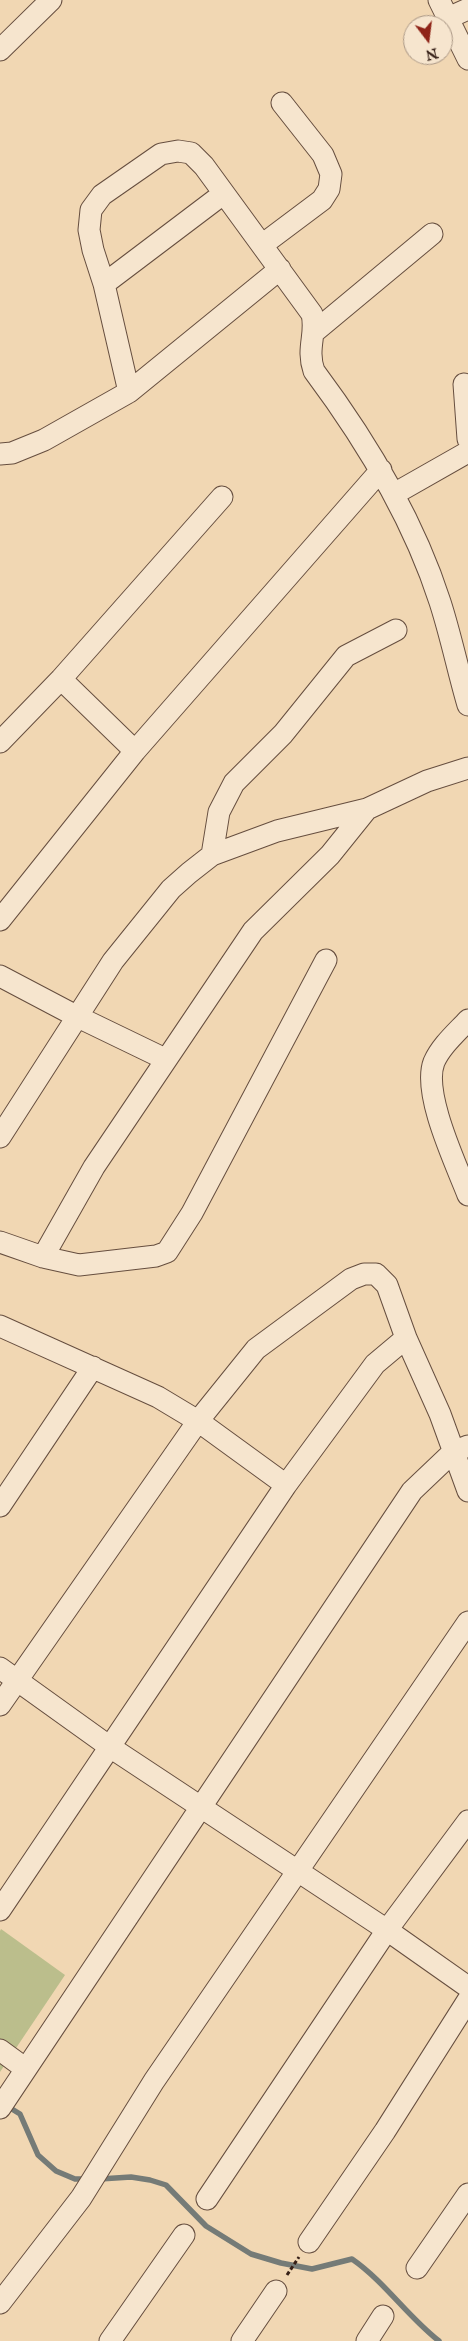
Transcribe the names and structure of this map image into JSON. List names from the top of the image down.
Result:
{
  "north": "bottom"
}
